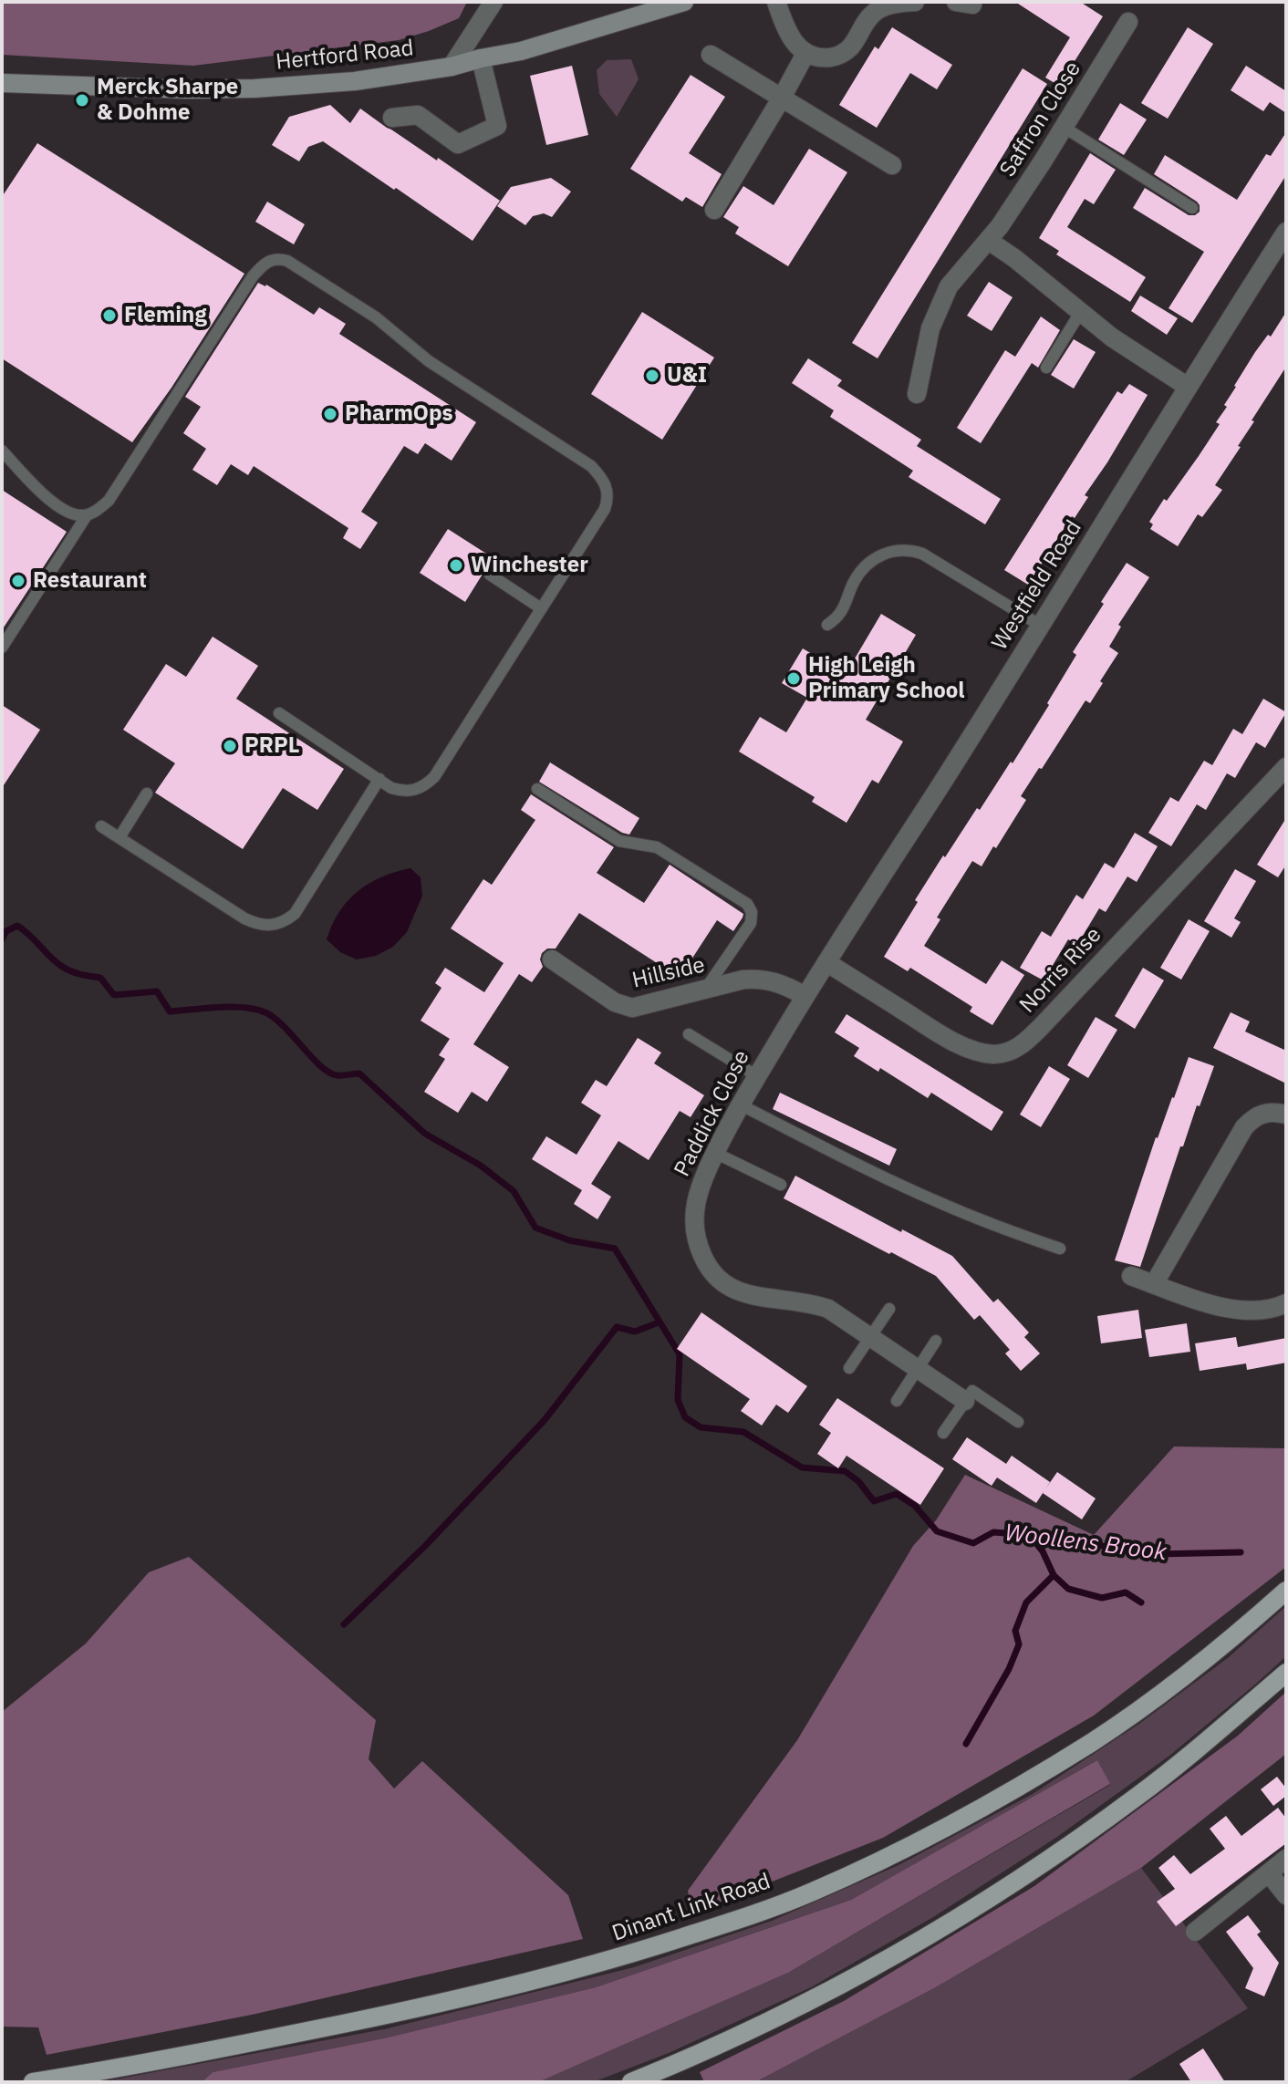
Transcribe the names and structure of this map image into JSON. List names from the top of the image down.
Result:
{
  "streets": {
    "main road": ["Hertford Road", "Dinant Link Road"],
    "street": [
      "Saffron Close",
      "Westfield Road",
      "Norris Rise",
      "Hillside",
      "Paddick Close"
    ]
  },
  "crossings": [
    ["Westfield Road", "Norris Rise"],
    ["Westfield Road", "Paddick Close"],
    ["Norris Rise", "Paddick Close"],
    ["Hillside", "Paddick Close"]
  ],
  "water": ["Woollens Brook"],
  "places": [
    "Merck Sharpe & Dohme",
    "Fleming",
    "U&I",
    "PharmOps",
    "Winchester",
    "Restaurant",
    "High Leigh Primary School",
    "PRPL"
  ]
}
